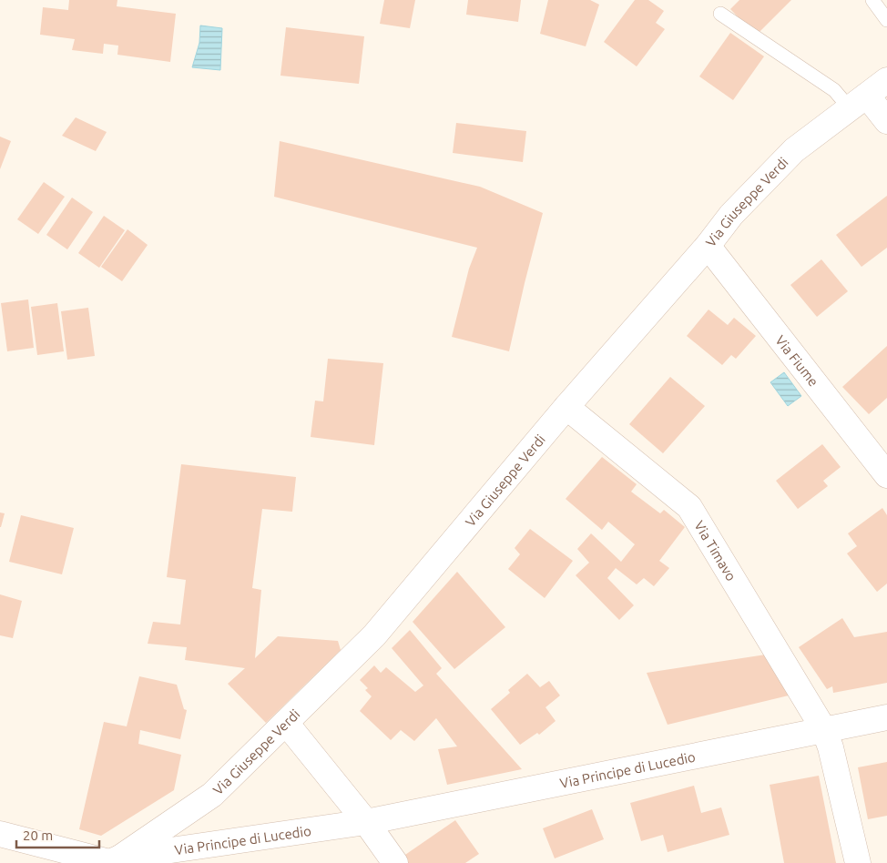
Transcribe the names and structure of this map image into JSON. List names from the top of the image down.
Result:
{
  "streets": {
    "street": [
      "Via Giuseppe Verdi",
      "Via Fiume",
      "Via Timavo",
      "Via Principe di Lucedio"
    ]
  },
  "crossings": [
    ["Via Giuseppe Verdi", "Via Fiume"],
    ["Via Giuseppe Verdi", "Via Timavo"],
    ["Via Giuseppe Verdi", "Via Principe di Lucedio"],
    ["Via Timavo", "Via Principe di Lucedio"]
  ],
  "scale_bar": "20 m"
}
